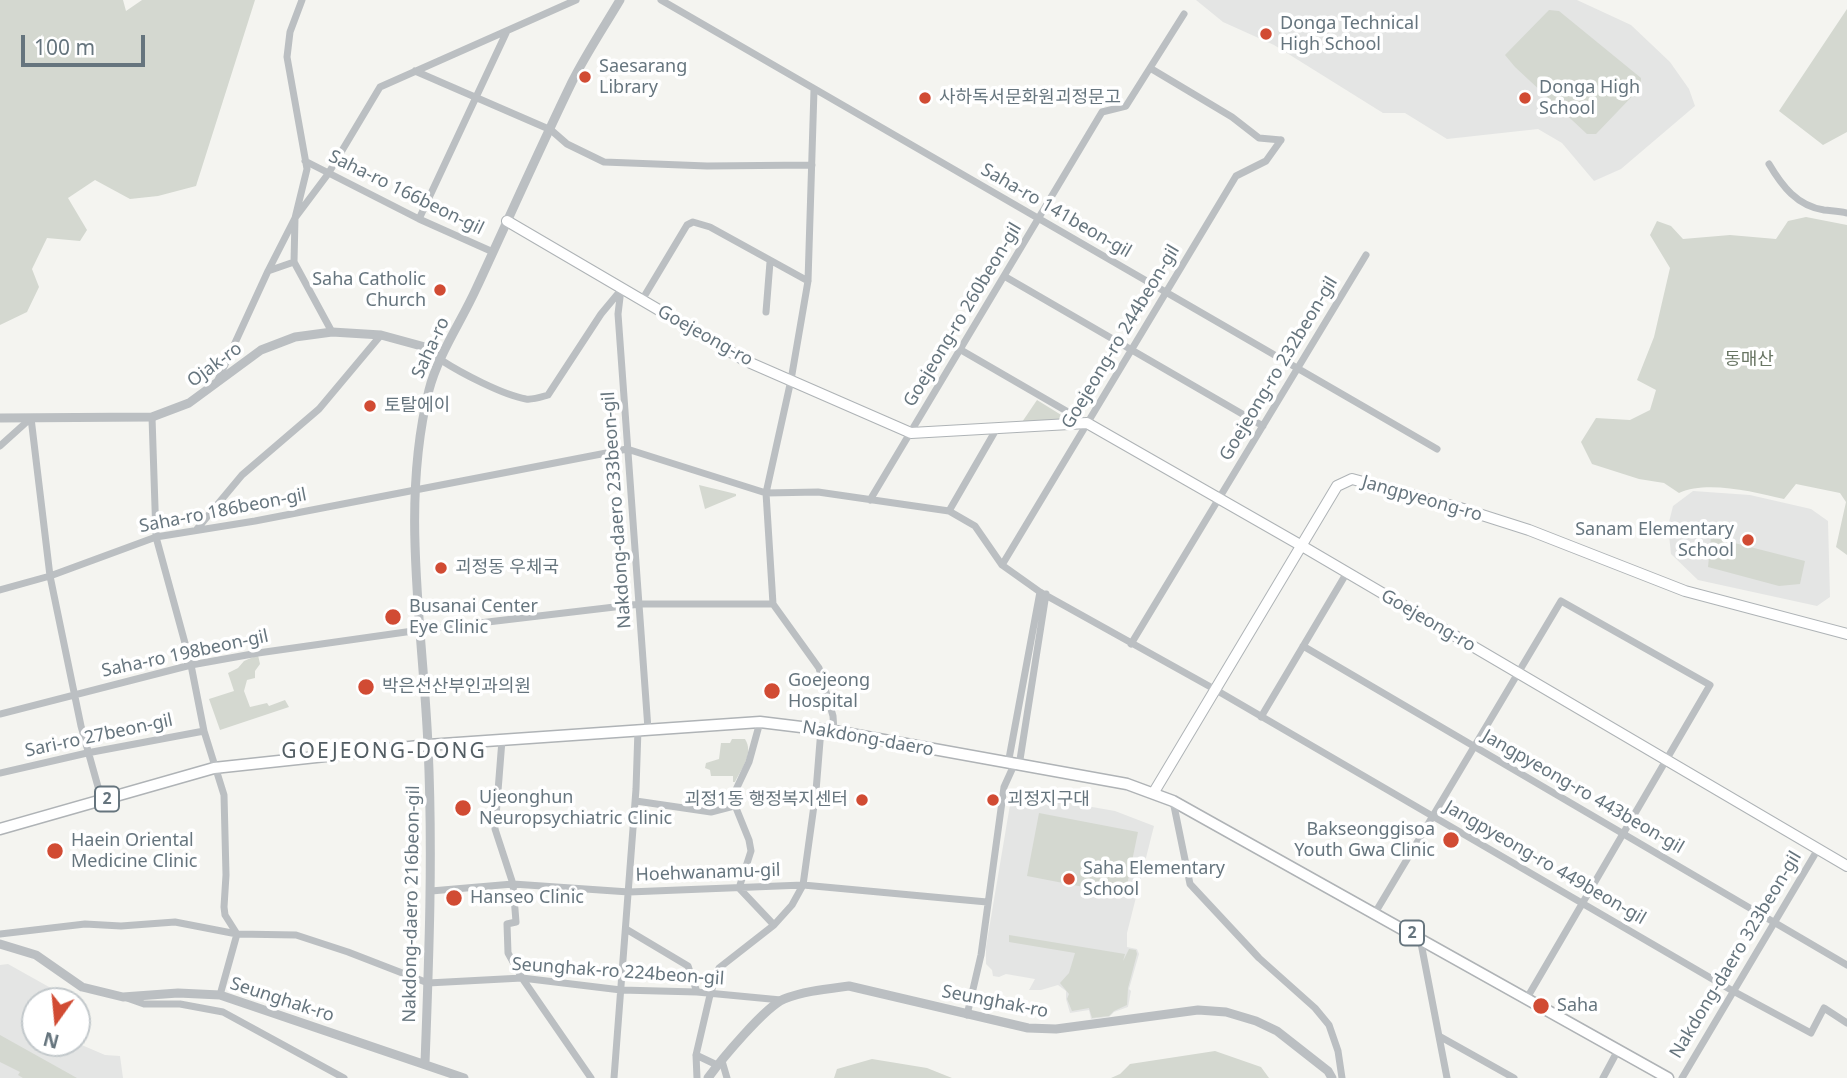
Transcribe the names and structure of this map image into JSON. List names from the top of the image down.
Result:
{
  "streets": {
    "main road": [
      "Goejeong-ro",
      "Jangpyeong-ro",
      "Nakdong-daero",
      "2"
    ],
    "street": [
      "Saha-ro 166beon-gil",
      "Saha-ro 141beon-gil",
      "Goejeong-ro 260beon-gil",
      "Goejeong-ro 244beon-gil",
      "Saha-ro",
      "Ojak-ro",
      "Goejeong-ro 232beon-gil",
      "Nakdong-daero 233beon-gil",
      "Saha-ro 186beon-gil",
      "Saha-ro 198beon-gil",
      "Sari-ro 27beon-gil",
      "Jangpyeong-ro 443beon-gil",
      "Jangpyeong-ro 449beon-gil",
      "Hoehwanamu-gil",
      "Nakdong-daero 216beon-gil",
      "Nakdong-daero 323beon-gil",
      "Seunghak-ro 224beon-gil",
      "Seunghak-ro"
    ]
  },
  "crossings": [
    ["Saha-ro 166beon-gil", "Saha-ro"],
    ["Saha-ro 141beon-gil", "Goejeong-ro 260beon-gil"],
    ["Saha-ro 141beon-gil", "Goejeong-ro 244beon-gil"],
    ["Saha-ro 141beon-gil", "Goejeong-ro 232beon-gil"],
    ["Goejeong-ro 260beon-gil", "Goejeong-ro"],
    ["Goejeong-ro 260beon-gil", "Goejeong-ro 244beon-gil"],
    ["Goejeong-ro", "Goejeong-ro 244beon-gil"],
    ["Goejeong-ro", "Saha-ro"],
    ["Goejeong-ro", "Goejeong-ro 232beon-gil"],
    ["Goejeong-ro", "Jangpyeong-ro"],
    ["Goejeong-ro", "Nakdong-daero 233beon-gil"],
    ["Goejeong-ro", "Nakdong-daero 323beon-gil"],
    ["Goejeong-ro 244beon-gil", "Jangpyeong-ro 449beon-gil"],
    ["Saha-ro", "Ojak-ro"],
    ["Saha-ro", "Saha-ro 186beon-gil"],
    ["Saha-ro", "Saha-ro 198beon-gil"],
    ["Saha-ro", "Nakdong-daero"],
    ["Saha-ro", "Nakdong-daero 216beon-gil"],
    ["Goejeong-ro 232beon-gil", "Jangpyeong-ro 449beon-gil"],
    ["Jangpyeong-ro", "Nakdong-daero"],
    ["Jangpyeong-ro", "Jangpyeong-ro 449beon-gil"],
    ["Nakdong-daero 233beon-gil", "Saha-ro 186beon-gil"],
    ["Nakdong-daero 233beon-gil", "Saha-ro 198beon-gil"],
    ["Nakdong-daero 233beon-gil", "Nakdong-daero"],
    ["Nakdong-daero 233beon-gil", "Hoehwanamu-gil"],
    ["Nakdong-daero 233beon-gil", "Seunghak-ro 224beon-gil"],
    ["Nakdong-daero", "Nakdong-daero 216beon-gil"],
    ["Jangpyeong-ro 443beon-gil", "Nakdong-daero 323beon-gil"],
    ["Jangpyeong-ro 449beon-gil", "Nakdong-daero 323beon-gil"],
    ["Hoehwanamu-gil", "Nakdong-daero 216beon-gil"],
    ["Nakdong-daero 216beon-gil", "Seunghak-ro 224beon-gil"],
    ["Nakdong-daero 216beon-gil", "Seunghak-ro"],
    ["Seunghak-ro 224beon-gil", "Seunghak-ro"]
  ],
  "districts": ["GOEJEONG-DONG"],
  "parks": ["동매산"],
  "places": [
    "Donga Technical High School",
    "Saesarang Library",
    "사하독서문화원괴정문고",
    "Donga High School",
    "Saha Catholic Church",
    "토탈에이",
    "Sanam Elementary School",
    "괴정동 우체국",
    "Busanai Center Eye Clinic",
    "박은선산부인과의원",
    "Goejeong Hospital",
    "괴정1동 행정복지센터",
    "괴정지구대",
    "Ujeonghun Neuropsychiatric Clinic",
    "Bakseonggisoa Youth Gwa Clinic",
    "Haein Oriental Medicine Clinic",
    "Saha Elementary School",
    "Hanseo Clinic",
    "Saha"
  ],
  "scale_bar": "100 m",
  "north": "bottom"
}
